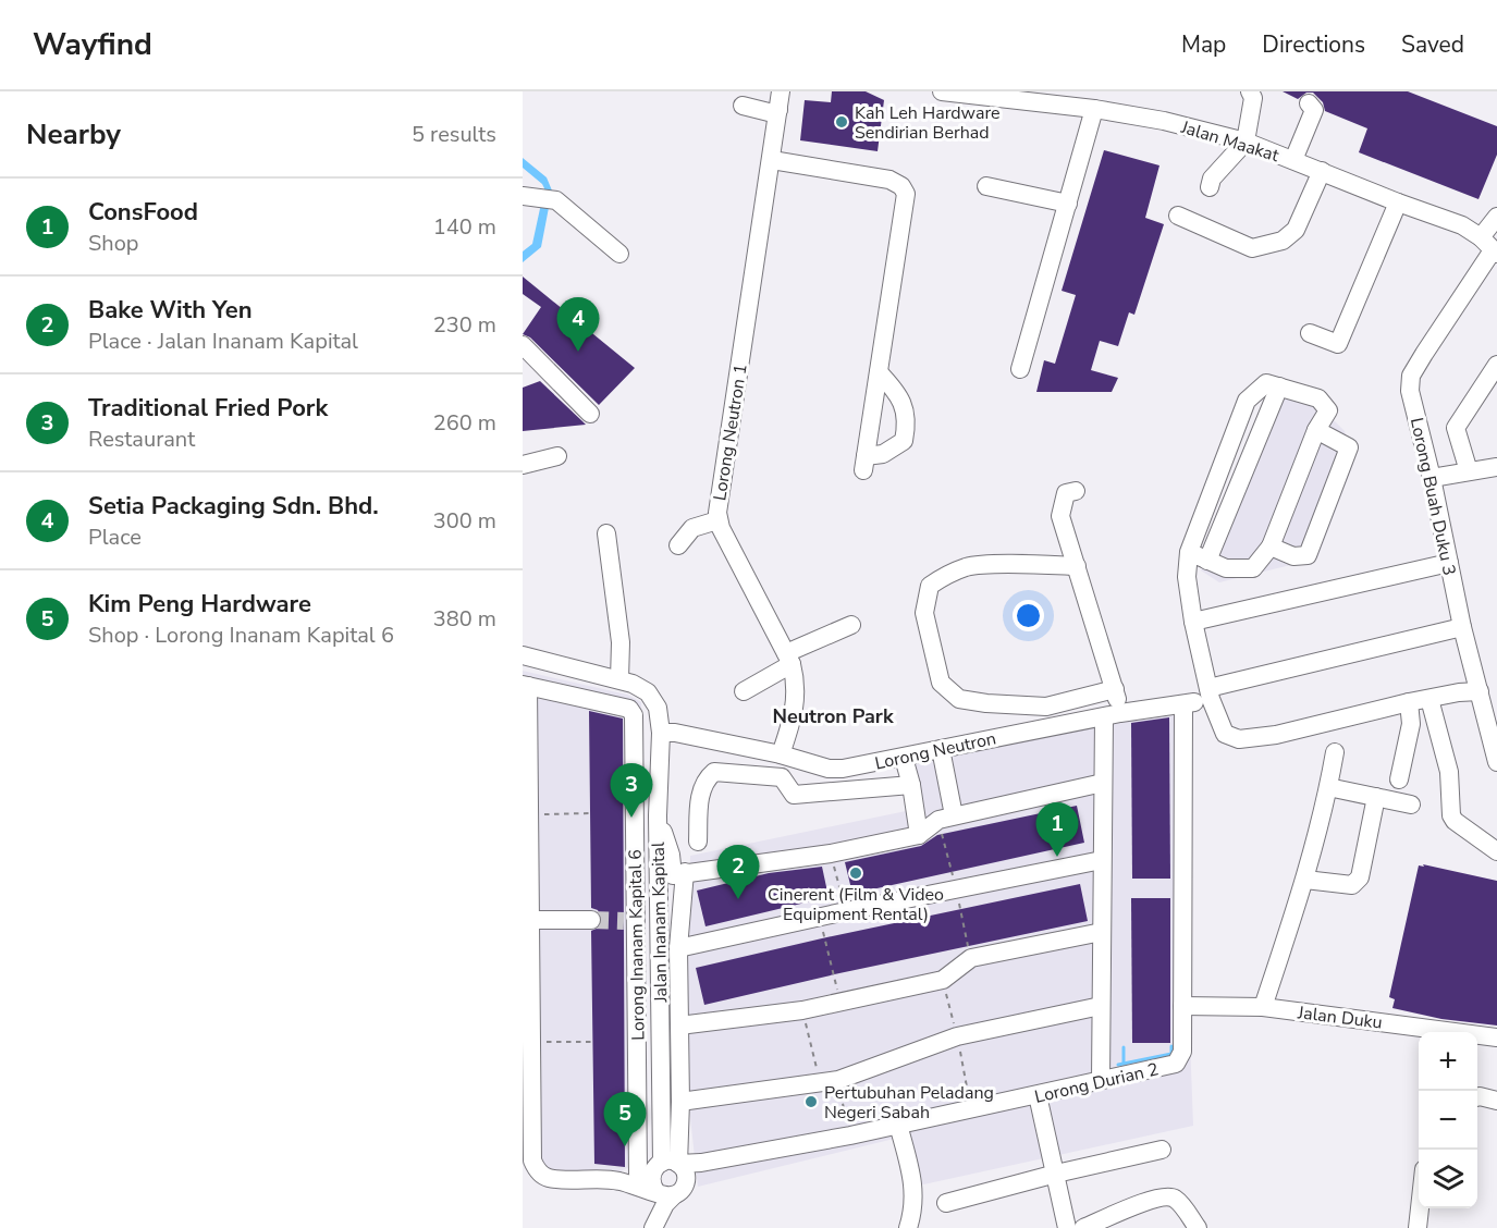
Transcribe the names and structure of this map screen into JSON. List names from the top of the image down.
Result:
{
  "streets": {
    "street": [
      "Jalan Maakat",
      "Lorong Neutron 1",
      "Lorong Buah Duku 3",
      "Lorong Neutron",
      "Jalan Inanam Kapital",
      "Lorong Inanam Kapital 6",
      "Jalan Duku",
      "Lorong Durian 2"
    ]
  },
  "crossings": [
    ["Jalan Maakat", "Lorong Buah Duku 3"],
    ["Lorong Neutron 1", "Lorong Neutron"],
    ["Lorong Buah Duku 3", "Lorong Neutron"],
    ["Lorong Neutron", "Jalan Inanam Kapital"],
    ["Lorong Neutron", "Lorong Durian 2"],
    ["Jalan Inanam Kapital", "Lorong Inanam Kapital 6"],
    ["Jalan Inanam Kapital", "Lorong Durian 2"],
    ["Lorong Inanam Kapital 6", "Lorong Durian 2"],
    ["Jalan Duku", "Lorong Durian 2"]
  ],
  "districts": ["Neutron Park"],
  "places": ["Kah Leh Hardware Sendirian Berhad", "Cinerent (Film & Video Equipment Rental)", "Pertubuhan Peladang Negeri Sabah"],
  "page": {
    "header": "Wayfind",
    "nav": ["Map", "Directions", "Saved"],
    "heading": ["Nearby", "5 results"],
    "list": [
      {
        "mark": "1",
        "name": "ConsFood",
        "note": "Shop",
        "value": "140 m"
      },
      {
        "mark": "2",
        "name": "Bake With Yen",
        "note": "Place · Jalan Inanam Kapital",
        "value": "230 m"
      },
      {
        "mark": "3",
        "name": "Traditional Fried Pork",
        "note": "Restaurant",
        "value": "260 m"
      },
      {
        "mark": "4",
        "name": "Setia Packaging Sdn. Bhd.",
        "note": "Place",
        "value": "300 m"
      },
      {
        "mark": "5",
        "name": "Kim Peng Hardware",
        "note": "Shop · Lorong Inanam Kapital 6",
        "value": "380 m"
      }
    ],
    "pins": [
      "4",
      "3",
      "1",
      "2",
      "5"
    ],
    "map_buttons": ["+", "−"]
  }
}
